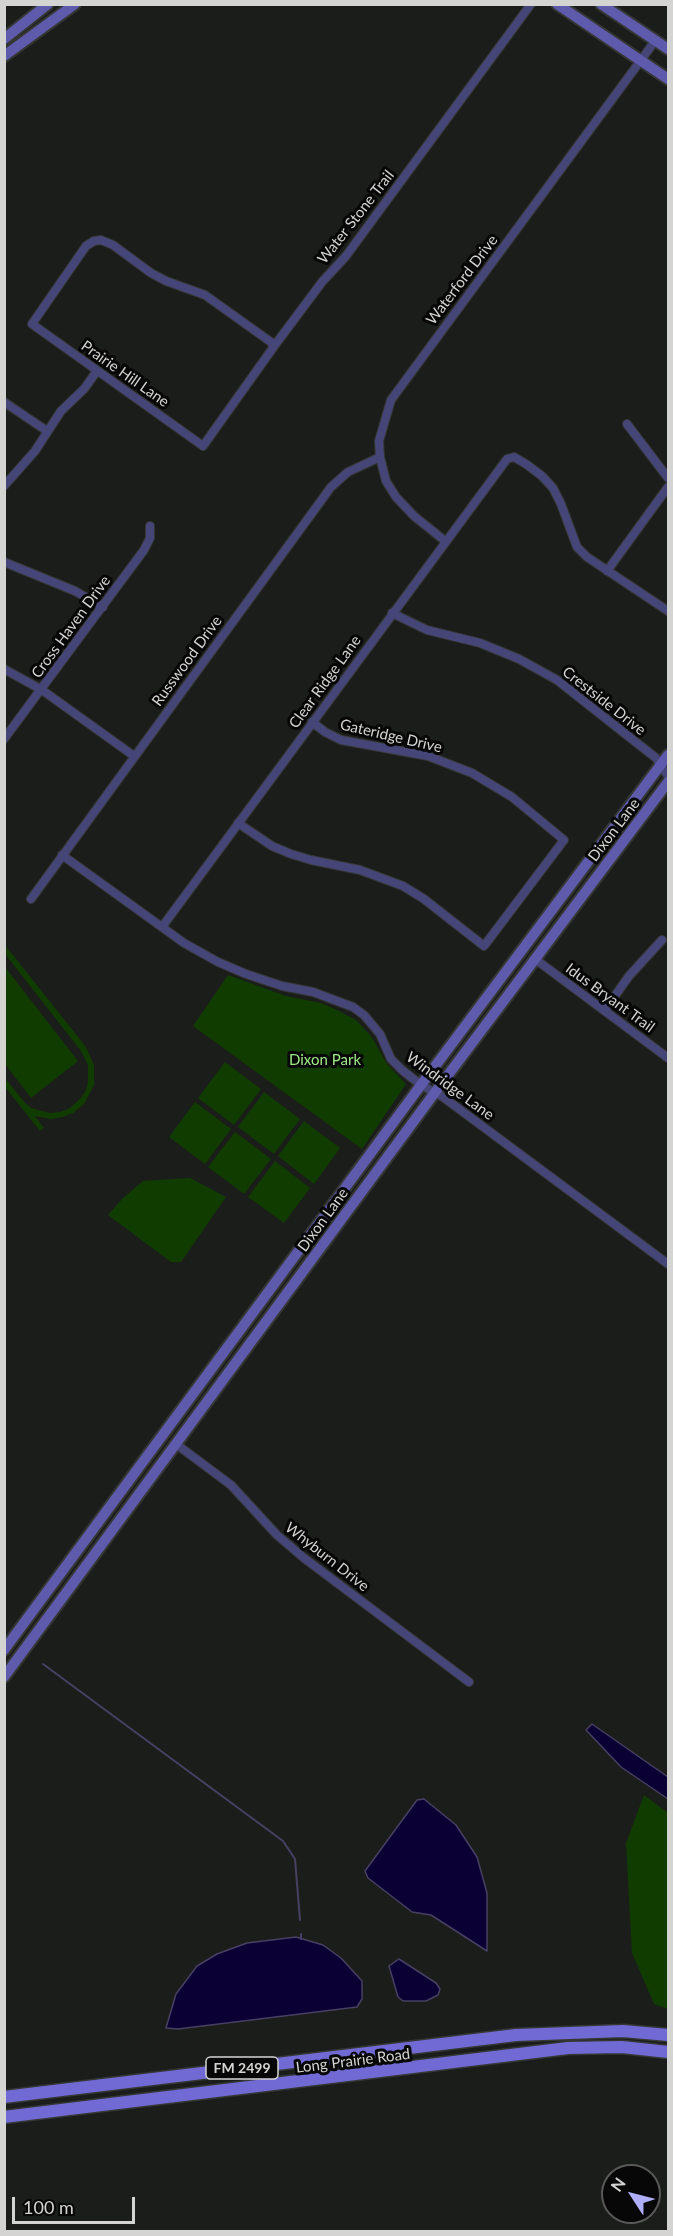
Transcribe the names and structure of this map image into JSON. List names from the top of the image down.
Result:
{
  "streets": {
    "main road": ["Dixon Lane", "Long Prairie Road", "FM 2499"],
    "street": [
      "Water Stone Trail",
      "Waterford Drive",
      "Prairie Hill Lane",
      "Cross Haven Drive",
      "Russwood Drive",
      "Clear Ridge Lane",
      "Crestside Drive",
      "Gateridge Drive",
      "Idus Bryant Trail",
      "Windridge Lane",
      "Whyburn Drive"
    ]
  },
  "crossings": [
    ["Water Stone Trail", "Prairie Hill Lane"],
    ["Waterford Drive", "Russwood Drive"],
    ["Waterford Drive", "Clear Ridge Lane"],
    ["Russwood Drive", "Windridge Lane"],
    ["Clear Ridge Lane", "Crestside Drive"],
    ["Clear Ridge Lane", "Gateridge Drive"],
    ["Clear Ridge Lane", "Windridge Lane"],
    ["Crestside Drive", "Dixon Lane"],
    ["Dixon Lane", "Idus Bryant Trail"],
    ["Dixon Lane", "Windridge Lane"],
    ["Dixon Lane", "Whyburn Drive"]
  ],
  "parks": ["Dixon Park"],
  "scale_bar": "100 m",
  "north": "top left"
}
